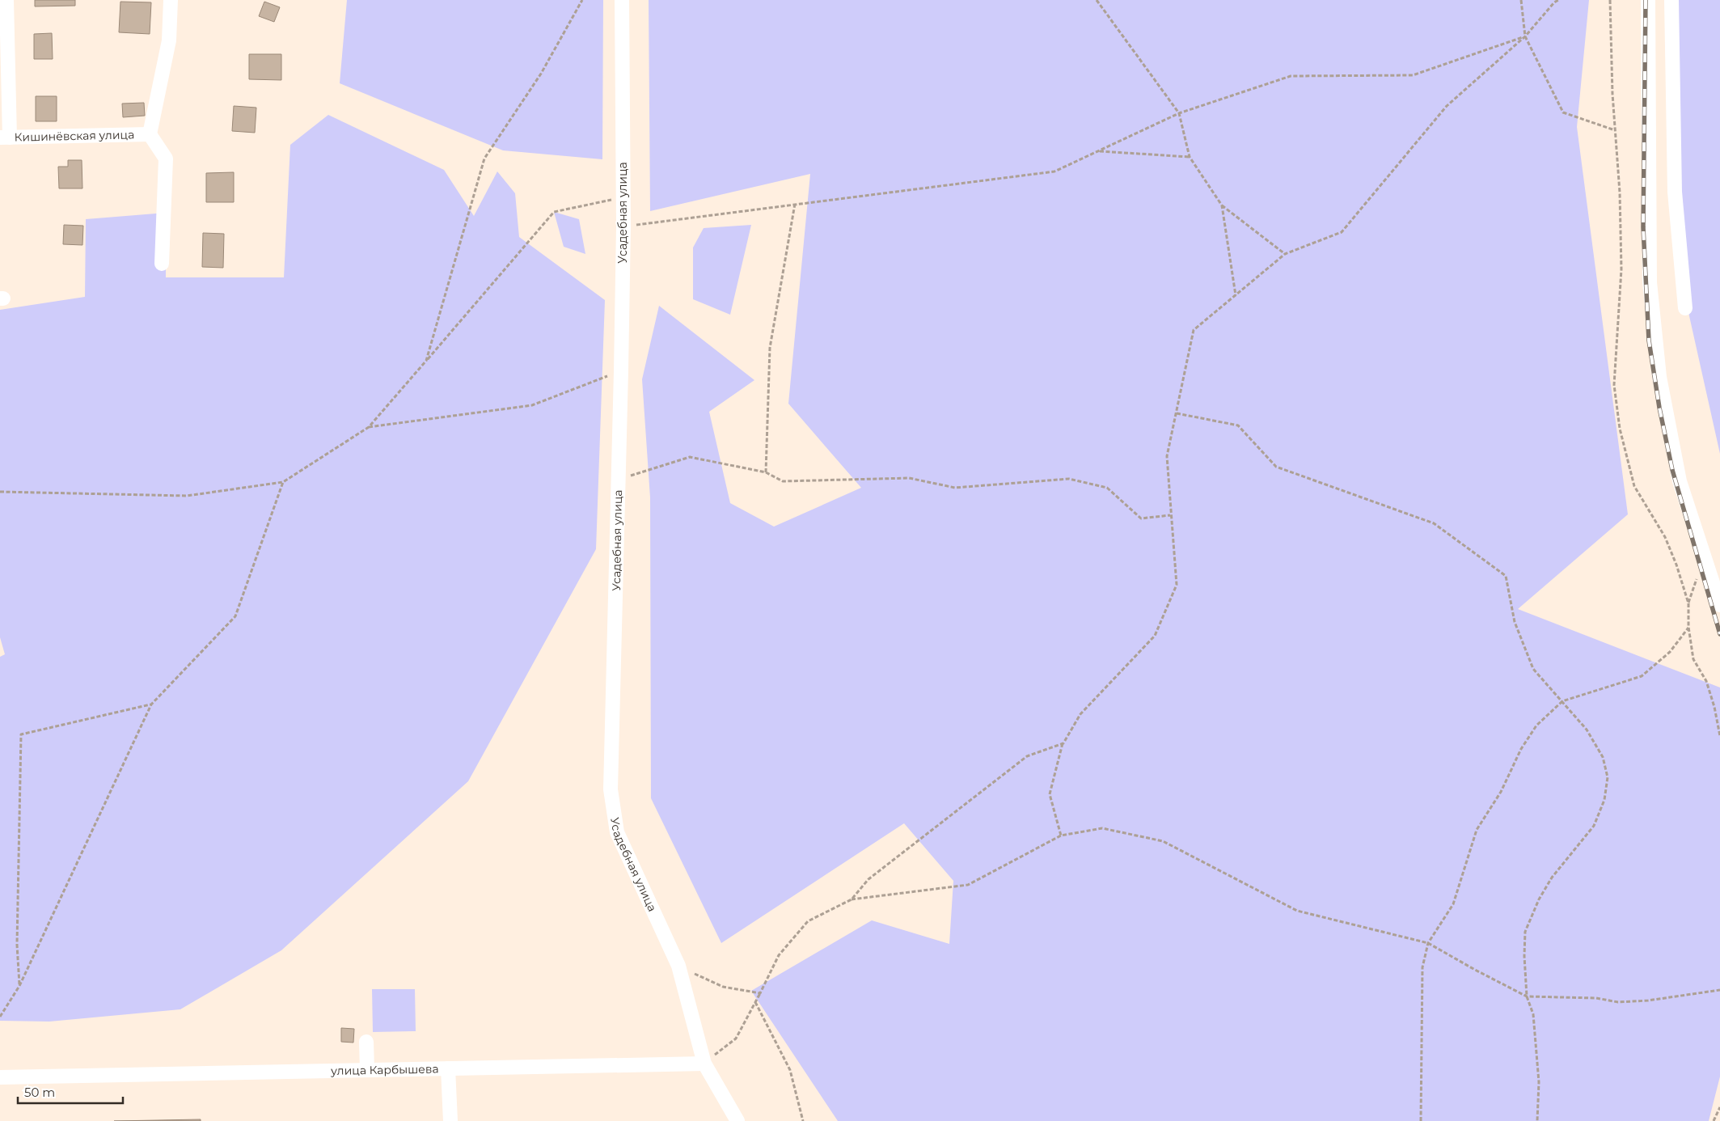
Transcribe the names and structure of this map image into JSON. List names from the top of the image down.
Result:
{
  "streets": {
    "street": ["Кишинёвская улица", "Усадебная улица", "улица Карбышева"]
  },
  "crossings": [
    ["Усадебная улица", "улица Карбышева"]
  ],
  "scale_bar": "50 m"
}
